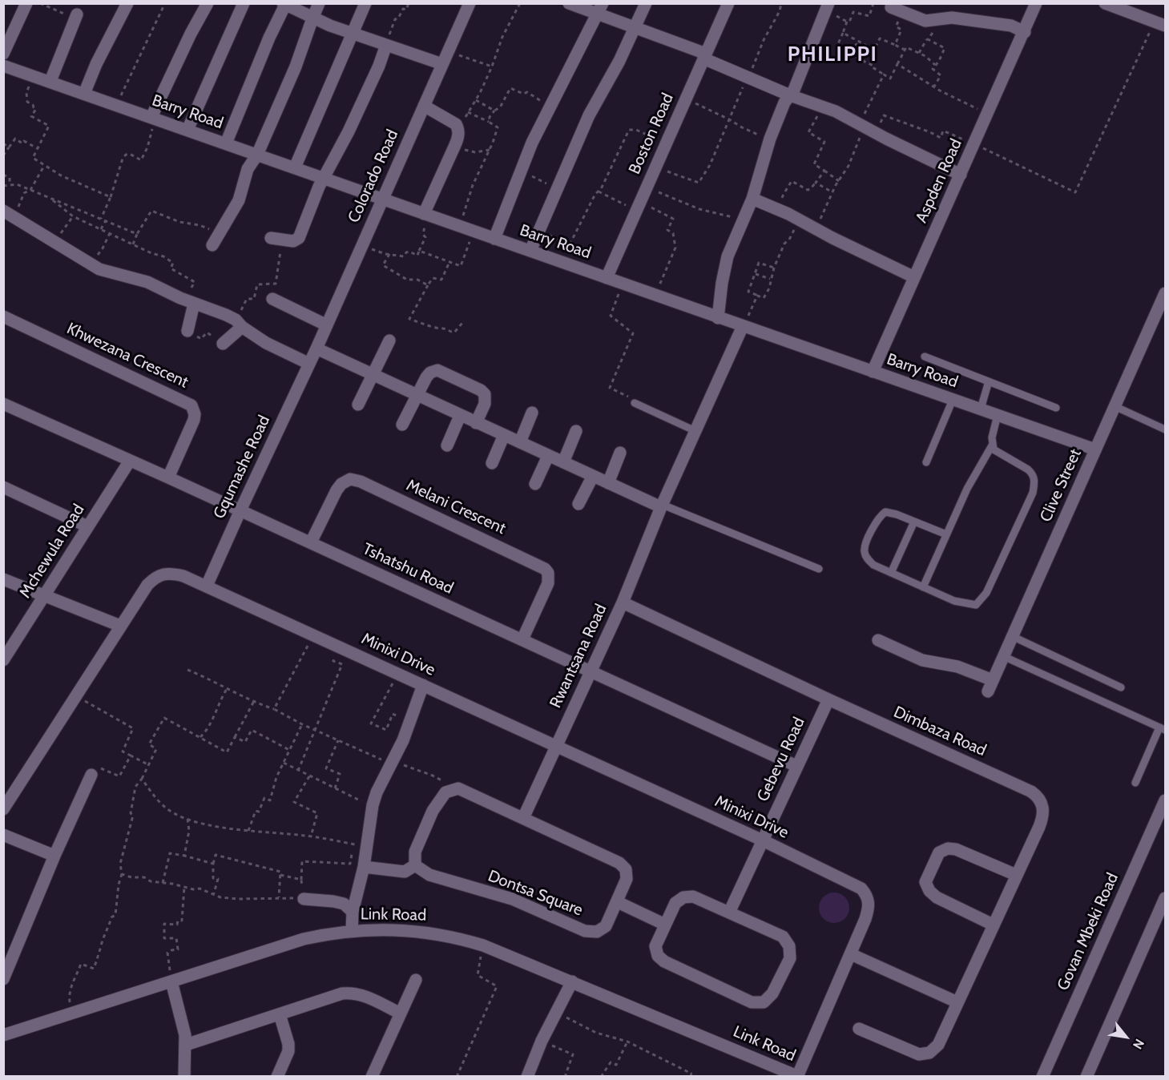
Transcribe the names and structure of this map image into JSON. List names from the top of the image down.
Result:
{
  "streets": {
    "street": [
      "Barry Road",
      "Boston Road",
      "Colorado Road",
      "Aspden Road",
      "Khwezana Crescent",
      "Gqumashe Road",
      "Clive Street",
      "Melani Crescent",
      "Mchewula Road",
      "Tshatshu Road",
      "Minixi Drive",
      "Rwantsana Road",
      "Dimbaza Road",
      "Gebevu Road",
      "Dontsa Square",
      "Link Road",
      "Govan Mbeki Road"
    ]
  },
  "crossings": [
    ["Barry Road", "Boston Road"],
    ["Barry Road", "Colorado Road"],
    ["Barry Road", "Aspden Road"],
    ["Barry Road", "Clive Street"],
    ["Barry Road", "Rwantsana Road"],
    ["Colorado Road", "Gqumashe Road"],
    ["Khwezana Crescent", "Tshatshu Road"],
    ["Gqumashe Road", "Tshatshu Road"],
    ["Gqumashe Road", "Minixi Drive"],
    ["Melani Crescent", "Tshatshu Road"],
    ["Mchewula Road", "Tshatshu Road"],
    ["Tshatshu Road", "Rwantsana Road"],
    ["Tshatshu Road", "Gebevu Road"],
    ["Minixi Drive", "Rwantsana Road"],
    ["Minixi Drive", "Gebevu Road"],
    ["Rwantsana Road", "Dimbaza Road"],
    ["Rwantsana Road", "Dontsa Square"],
    ["Dimbaza Road", "Gebevu Road"]
  ],
  "districts": ["PHILIPPI"],
  "north": "bottom right"
}
